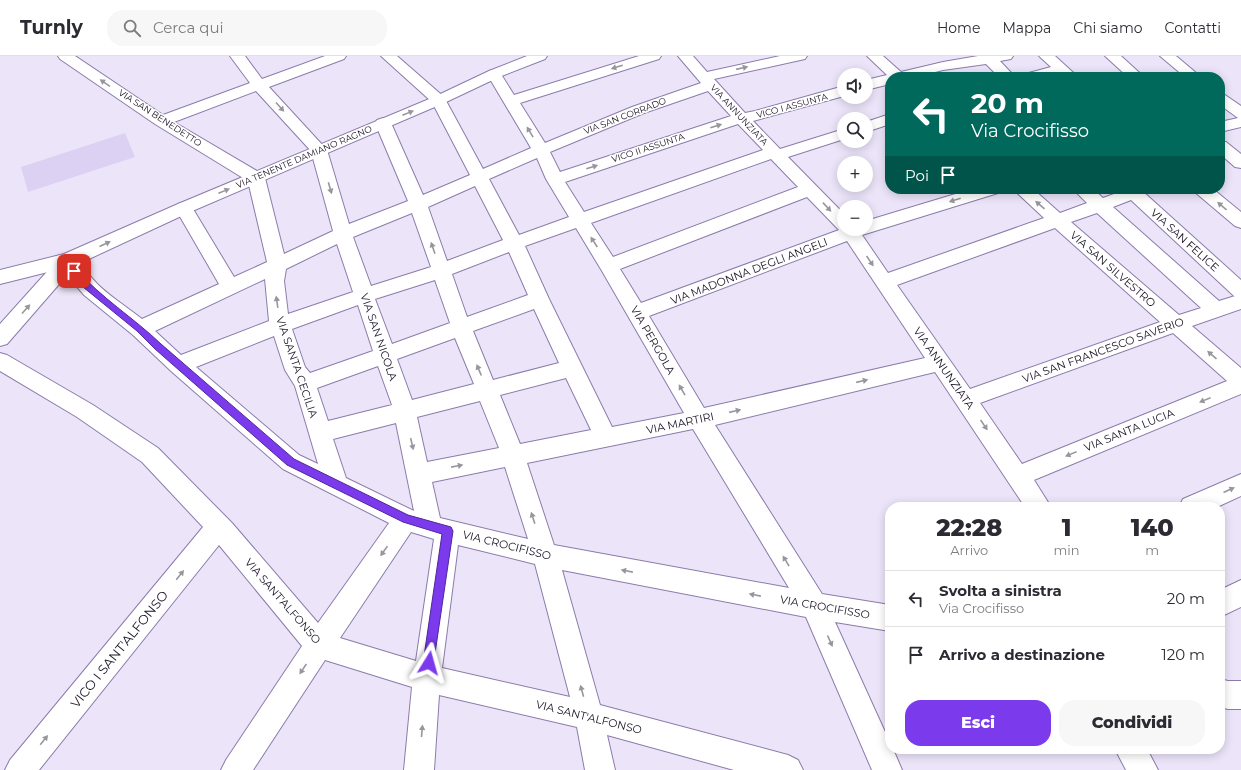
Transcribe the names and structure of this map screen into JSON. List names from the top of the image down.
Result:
{
  "streets": {
    "street": [
      "VICO I ASSUNTA",
      "VIA ANNUNZIATA",
      "VIA SAN CORRADO",
      "VIA SAN BENEDETTO",
      "VICO II ASSUNTA",
      "VIA TENENTE DAMIANO RAGNO",
      "VIA SAN FELICE",
      "VIA SAN SILVESTRO",
      "VIA MADONNA DEGLI ANGELI",
      "VIA SAN NICOLA",
      "VIA PERGOLA",
      "VIA SAN FRANCESCO SAVERIO",
      "VIA SANTA CECILIA",
      "VIA MARTIRI",
      "VIA SANTA LUCIA",
      "VIA CROCIFISSO",
      "VIA SANT'ALFONSO",
      "VICO I SANT'ALFONSO"
    ]
  },
  "crossings": [
    ["VICO I ASSUNTA", "VIA ANNUNZIATA"],
    ["VICO I ASSUNTA", "VICO II ASSUNTA"],
    ["VIA ANNUNZIATA", "VIA SAN CORRADO"],
    ["VIA ANNUNZIATA", "VICO II ASSUNTA"],
    ["VIA ANNUNZIATA", "VIA SAN FRANCESCO SAVERIO"],
    ["VIA ANNUNZIATA", "VIA MARTIRI"],
    ["VIA ANNUNZIATA", "VIA SANTA LUCIA"],
    ["VIA SAN CORRADO", "VIA SAN NICOLA"],
    ["VIA SAN CORRADO", "VIA PERGOLA"],
    ["VIA SAN CORRADO", "VIA SANTA CECILIA"],
    ["VIA SAN CORRADO", "VIA CROCIFISSO"],
    ["VIA SAN BENEDETTO", "VIA TENENTE DAMIANO RAGNO"],
    ["VIA SAN BENEDETTO", "VIA SANTA CECILIA"],
    ["VICO II ASSUNTA", "VIA PERGOLA"],
    ["VIA TENENTE DAMIANO RAGNO", "VIA SAN NICOLA"],
    ["VIA TENENTE DAMIANO RAGNO", "VIA PERGOLA"],
    ["VIA TENENTE DAMIANO RAGNO", "VIA SANTA CECILIA"],
    ["VIA TENENTE DAMIANO RAGNO", "VIA CROCIFISSO"],
    ["VIA SAN SILVESTRO", "VIA SAN FRANCESCO SAVERIO"],
    ["VIA MADONNA DEGLI ANGELI", "VIA PERGOLA"],
    ["VIA SAN NICOLA", "VIA MARTIRI"],
    ["VIA SAN NICOLA", "VIA CROCIFISSO"],
    ["VIA PERGOLA", "VIA MARTIRI"],
    ["VIA PERGOLA", "VIA CROCIFISSO"],
    ["VIA SANTA CECILIA", "VIA CROCIFISSO"],
    ["VIA SANT'ALFONSO", "VICO I SANT'ALFONSO"]
  ],
  "one_way": ["VIA SAN BENEDETTO", "VIA SANTA LUCIA"],
  "page": {
    "header": "Turnly",
    "search": "Cerca qui",
    "nav": [
      "Home",
      "Mappa",
      "Chi siamo",
      "Contatti"
    ],
    "map_buttons": ["+", "−"],
    "turn": ["20 m", "Via Crocifisso"],
    "then": "Poi",
    "eta": [
      "22:28",
      "Arrivo",
      "1",
      "min",
      "140",
      "m"
    ],
    "list": [
      {
        "name": "Svolta a sinistra",
        "note": "Via Crocifisso",
        "value": "20 m"
      },
      {
        "name": "Arrivo a destinazione",
        "value": "120 m"
      }
    ],
    "buttons": ["Esci", "Condividi"]
  }
}
